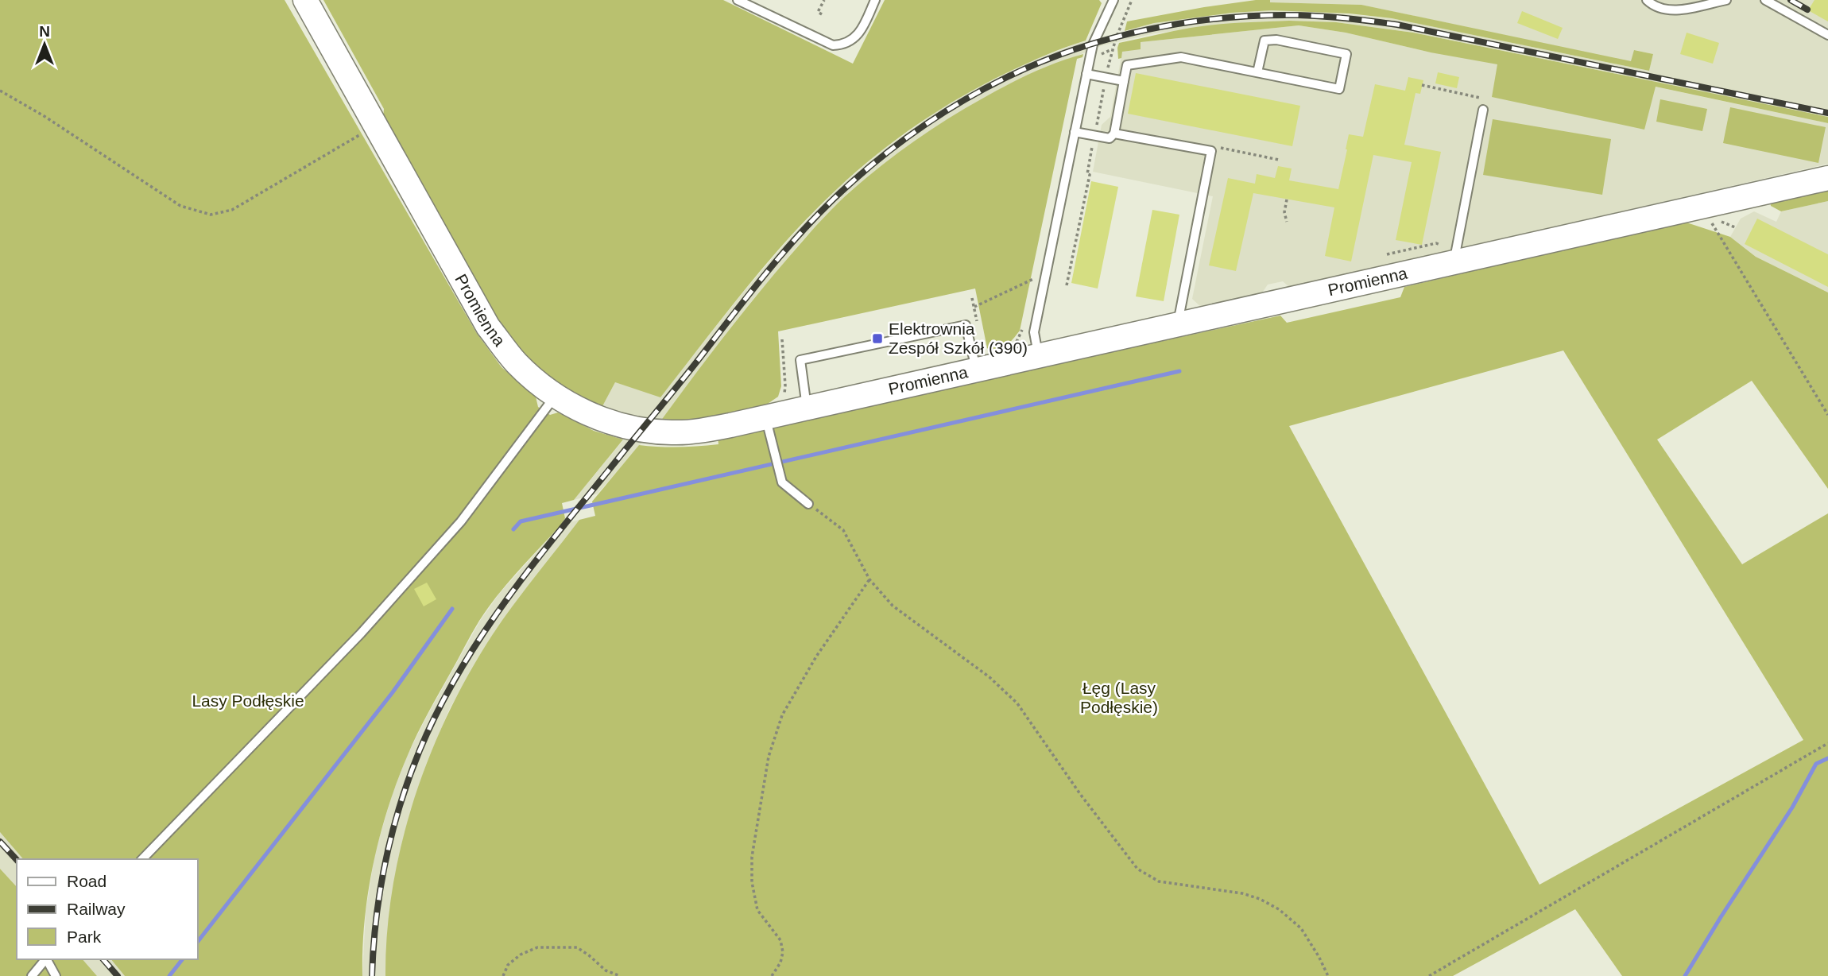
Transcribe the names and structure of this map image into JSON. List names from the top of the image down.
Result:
{
  "streets": {
    "street": ["Promienna"]
  },
  "parks": ["Łęg (Lasy Podłęskie)", "Lasy Podłęskie"],
  "places": {
    "transit": ["Elektrownia Zespół Szkół (390)"]
  },
  "legend": ["Road", "Railway", "Park"],
  "north": "top"
}
